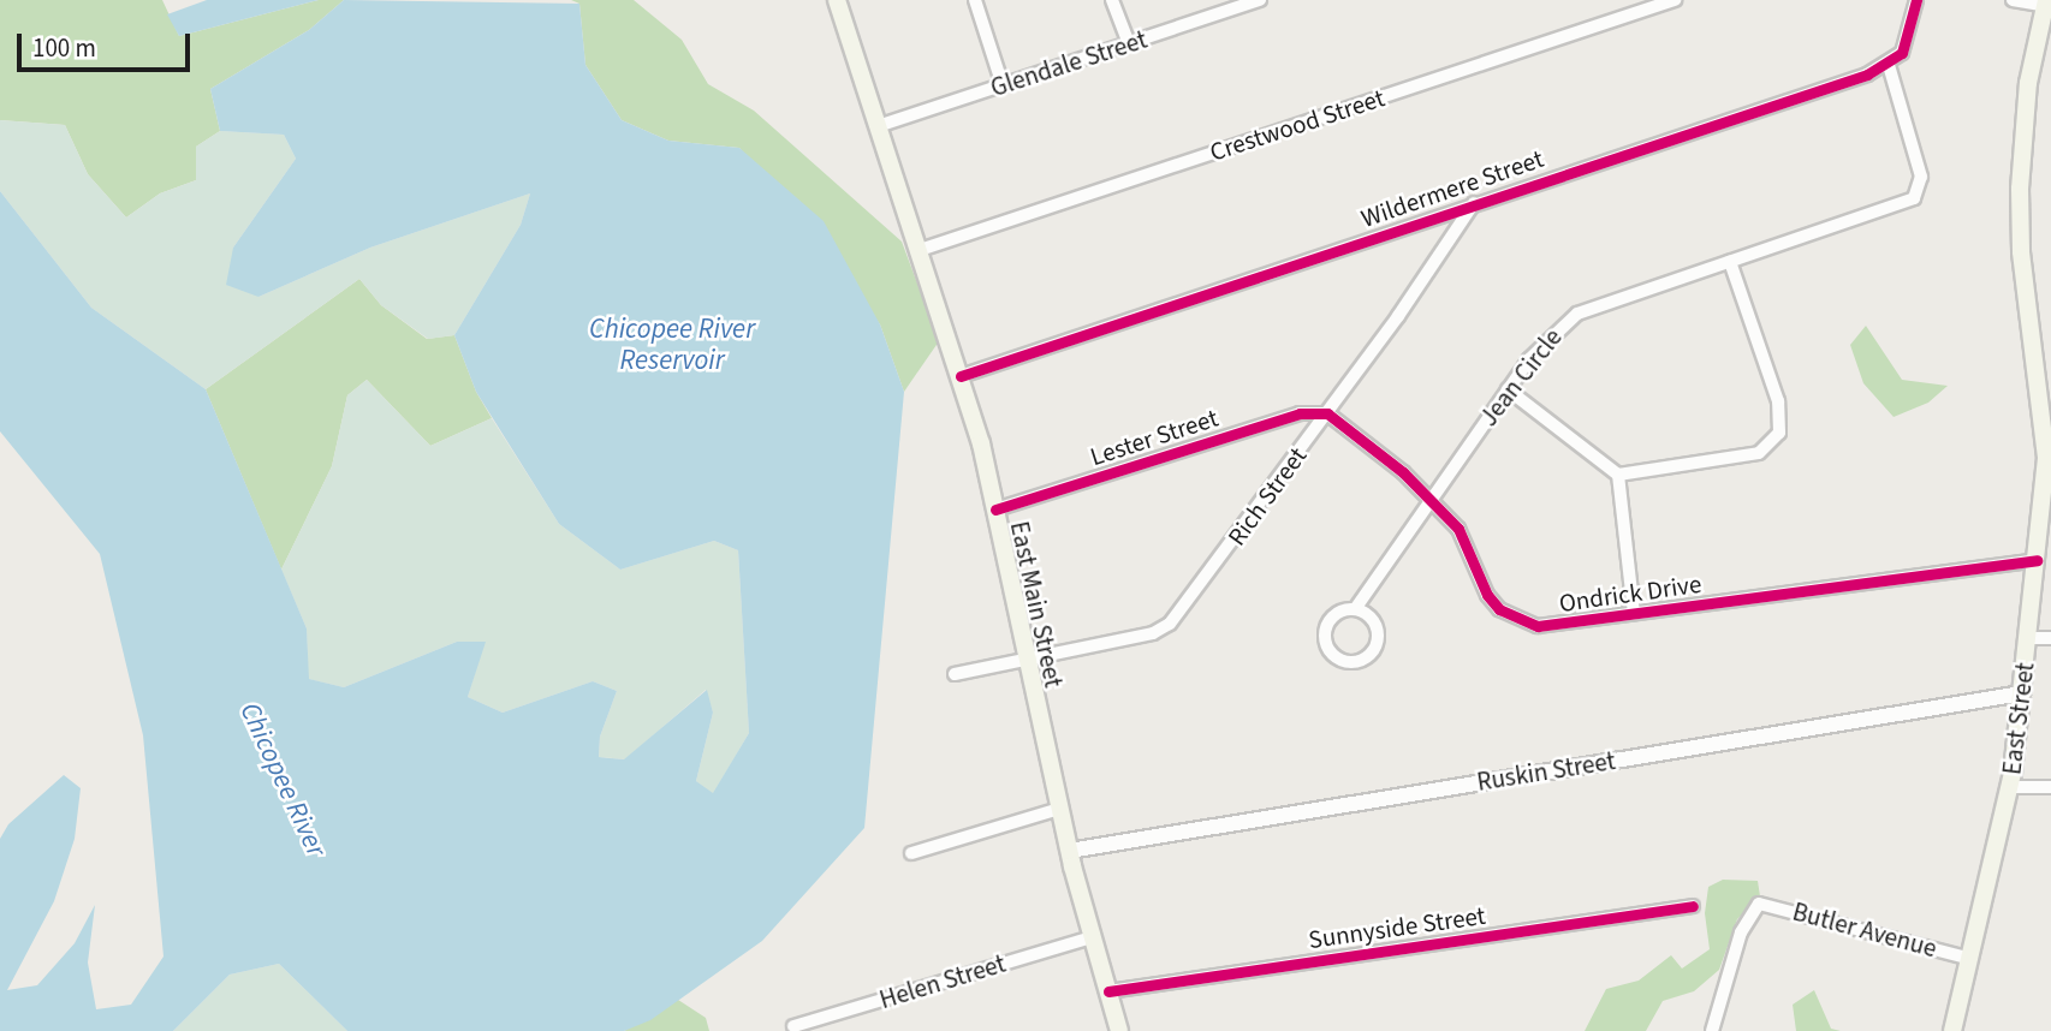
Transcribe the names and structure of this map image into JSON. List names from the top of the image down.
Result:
{
  "streets": {
    "main road": ["East Main Street", "East Street"],
    "street": [
      "Glendale Street",
      "Crestwood Street",
      "Wildermere Street",
      "Jean Circle",
      "Lester Street",
      "Rich Street",
      "Ondrick Drive",
      "Ruskin Street",
      "Sunnyside Street",
      "Butler Avenue",
      "Helen Street"
    ]
  },
  "crossings": [
    ["Glendale Street", "East Main Street"],
    ["Crestwood Street", "East Main Street"],
    ["Wildermere Street", "Jean Circle"],
    ["Wildermere Street", "Rich Street"],
    ["Wildermere Street", "East Main Street"],
    ["Jean Circle", "Ondrick Drive"],
    ["Lester Street", "Rich Street"],
    ["Lester Street", "Ondrick Drive"],
    ["Lester Street", "East Main Street"],
    ["Rich Street", "Ondrick Drive"],
    ["Rich Street", "East Main Street"],
    ["Ondrick Drive", "East Street"],
    ["East Main Street", "Ruskin Street"],
    ["East Main Street", "Sunnyside Street"],
    ["East Main Street", "Helen Street"],
    ["East Street", "Ruskin Street"],
    ["East Street", "Butler Avenue"]
  ],
  "water": ["Chicopee River Reservoir", "Chicopee River"],
  "scale_bar": "100 m"
}
